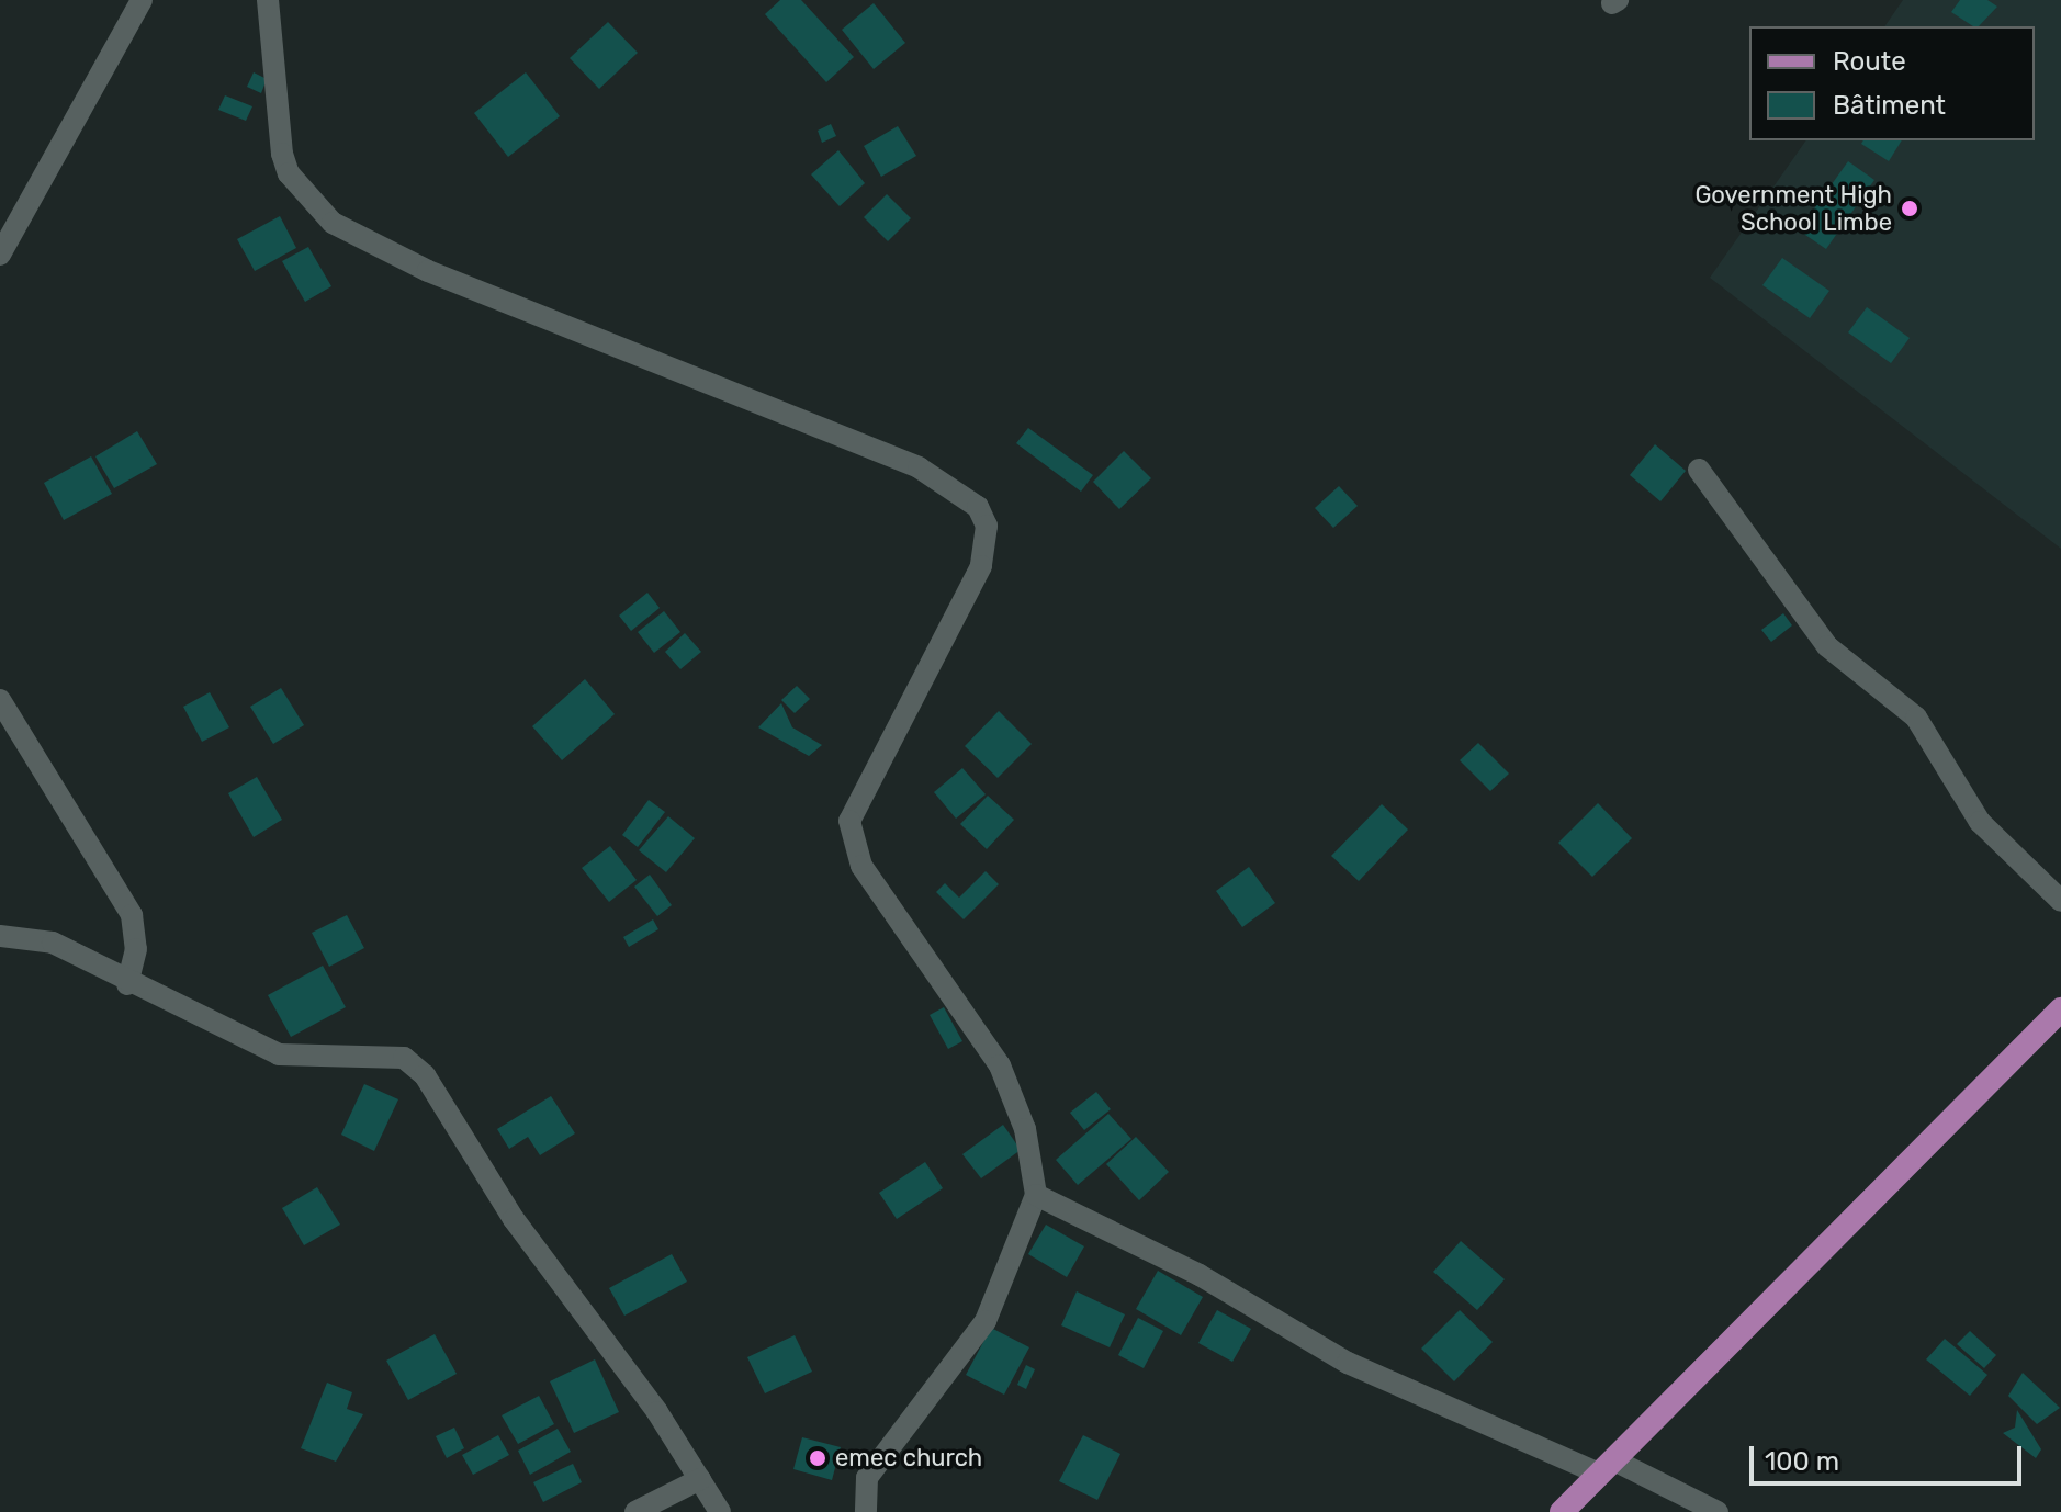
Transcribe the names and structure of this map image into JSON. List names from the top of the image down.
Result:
{
  "places": ["Government High School Limbe", "emec church"],
  "legend": ["Route", "Bâtiment"],
  "scale_bar": "100 m"
}
